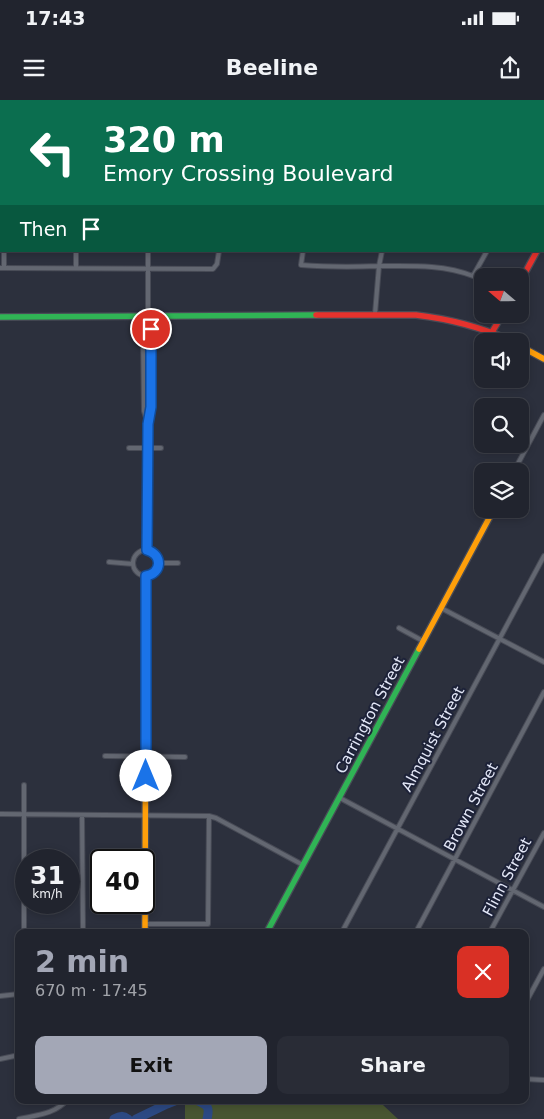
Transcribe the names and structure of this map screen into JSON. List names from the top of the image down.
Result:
{
  "streets": {
    "street": [
      "Carrington Street",
      "Almquist Street",
      "Brown Street",
      "Flinn Street"
    ]
  },
  "north": "left",
  "page": {
    "status": "17:43",
    "header": "Beeline",
    "turn": ["320 m", "Emory Crossing Boulevard"],
    "then": "Then",
    "speed": "31 km/h",
    "limit": "40",
    "heading": ["2 min", "670 m · 17:45"],
    "buttons": ["Exit", "Share"]
  }
}
